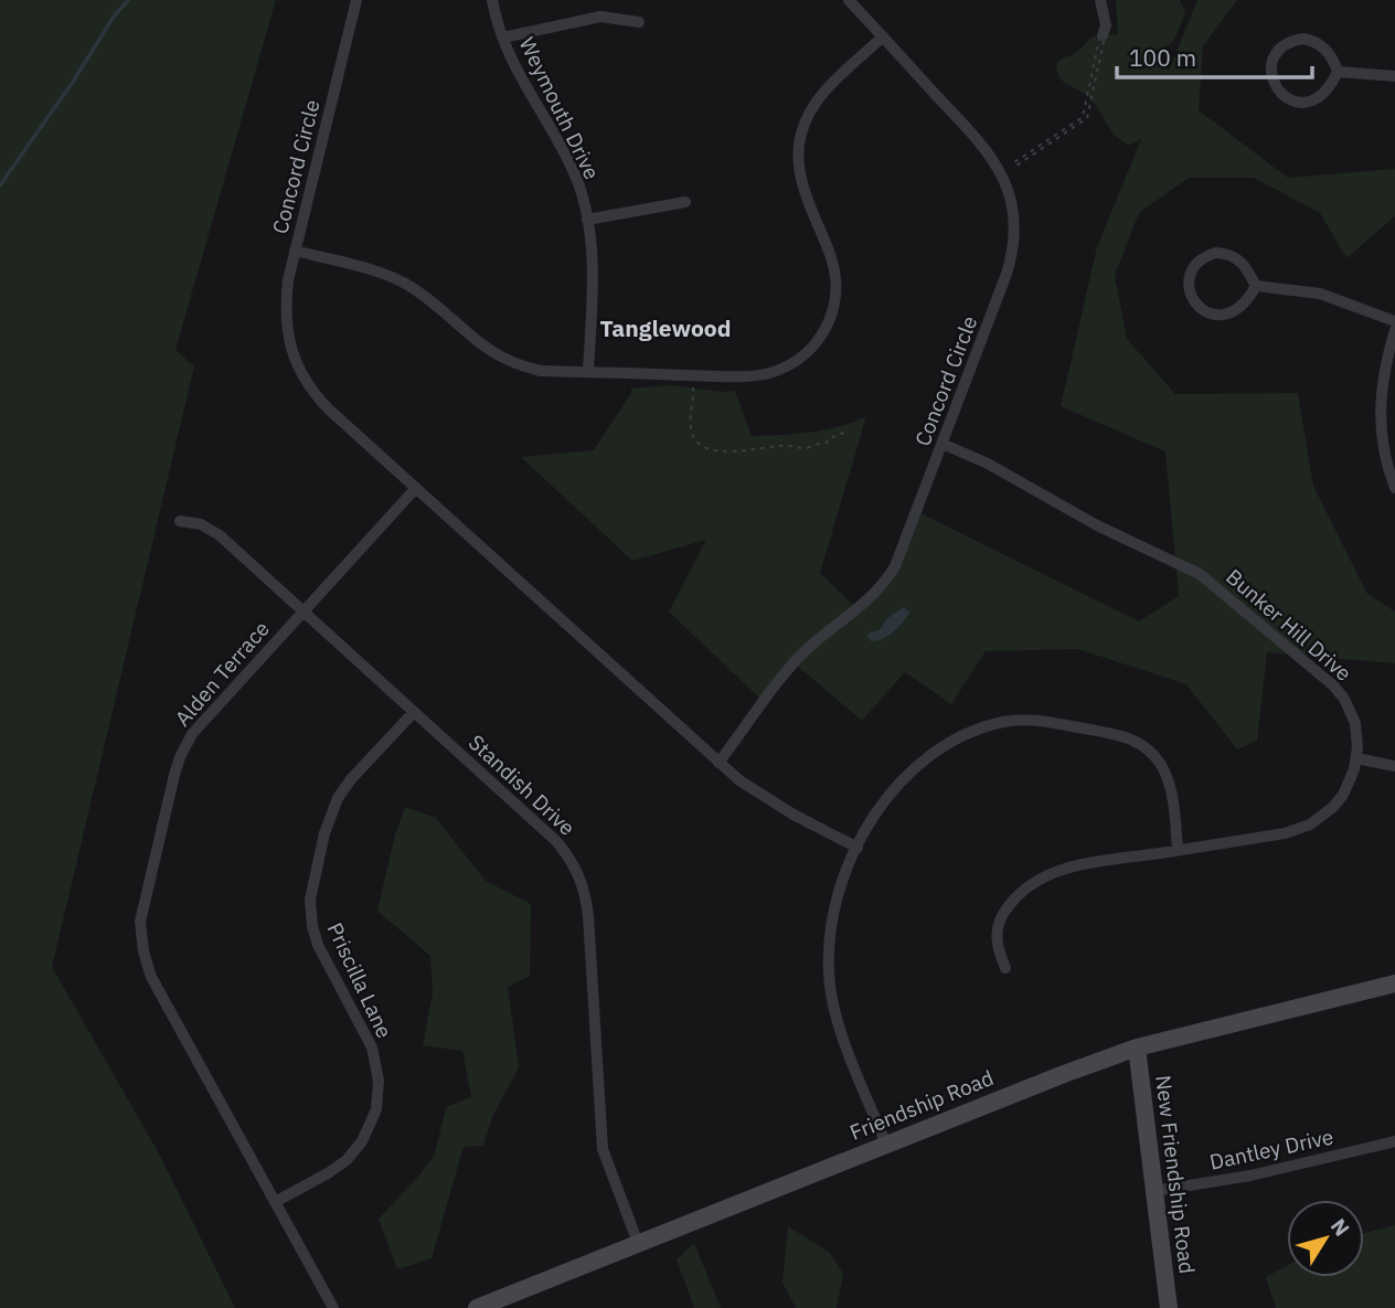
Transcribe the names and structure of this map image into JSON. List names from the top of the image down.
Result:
{
  "streets": {
    "street": [
      "Weymouth Drive",
      "Concord Circle",
      "Bunker Hill Drive",
      "Alden Terrace",
      "Standish Drive",
      "Priscilla Lane",
      "Friendship Road",
      "Dantley Drive",
      "New Friendship Road"
    ]
  },
  "crossings": [
    ["Weymouth Drive", "Concord Circle"],
    ["Concord Circle", "Bunker Hill Drive"],
    ["Alden Terrace", "Standish Drive"],
    ["Alden Terrace", "Priscilla Lane"],
    ["Standish Drive", "Priscilla Lane"],
    ["Standish Drive", "Friendship Road"],
    ["Friendship Road", "New Friendship Road"],
    ["Dantley Drive", "New Friendship Road"]
  ],
  "districts": ["Tanglewood"],
  "scale_bar": "100 m",
  "north": "top right"
}
